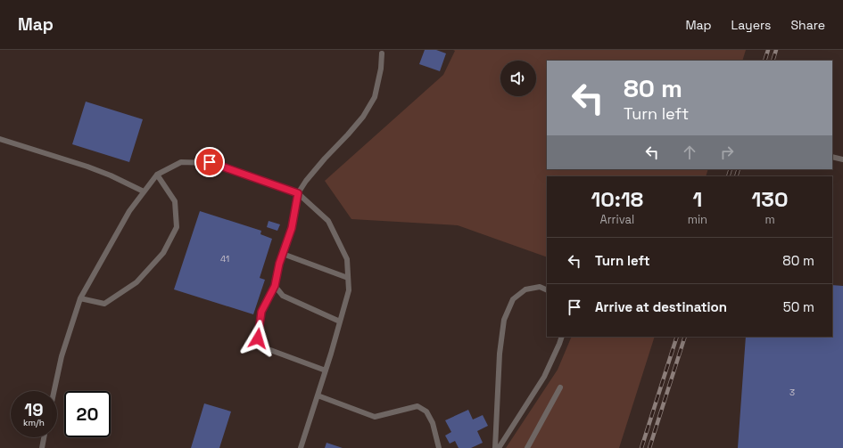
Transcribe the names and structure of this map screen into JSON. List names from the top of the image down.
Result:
{
  "house_numbers": ["41", "3"],
  "page": {
    "header": "Map",
    "nav": ["Map", "Layers", "Share"],
    "turn": ["80 m", "Turn left"],
    "eta": [
      "10:18",
      "Arrival",
      "1",
      "min",
      "130",
      "m"
    ],
    "list": [
      {
        "name": "Turn left",
        "value": "80 m"
      },
      {
        "name": "Arrive at destination",
        "value": "50 m"
      }
    ],
    "speed": "19 km/h",
    "limit": "20"
  }
}
